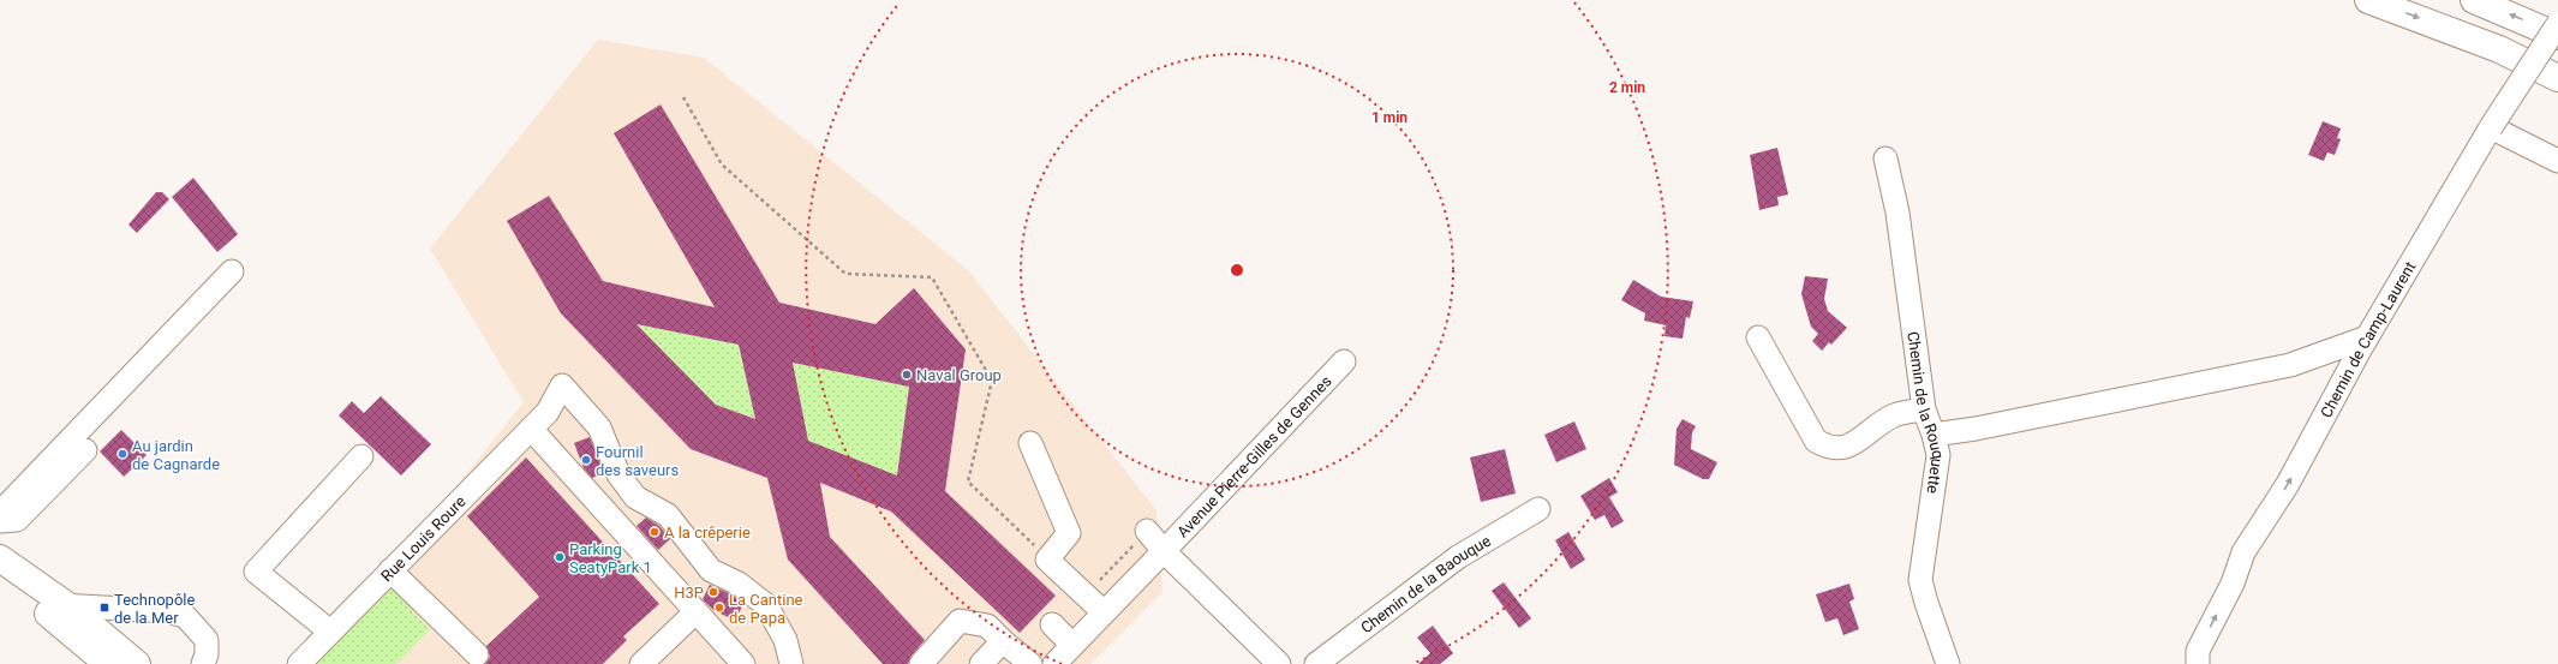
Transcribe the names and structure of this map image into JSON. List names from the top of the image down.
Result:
{
  "streets": {
    "street": [
      "Chemin de Camp-Laurent",
      "Chemin de la Rouquette",
      "Avenue Pierre-Gilles de Gennes",
      "Rue Louis Roure",
      "Chemin de la Baouque"
    ]
  },
  "one_way": ["Chemin de Camp-Laurent"],
  "places": {
    "other": [
      "Naval Group",
      "Au jardin de Cagnarde",
      "Fournil des saveurs",
      "A la crêperie",
      "Parking SeatyPark 1",
      "H3P",
      "La Cantine de Papa"
    ],
    "transit": ["Technopôle de la Mer"]
  },
  "rings": ["2 min", "1 min"]
}
